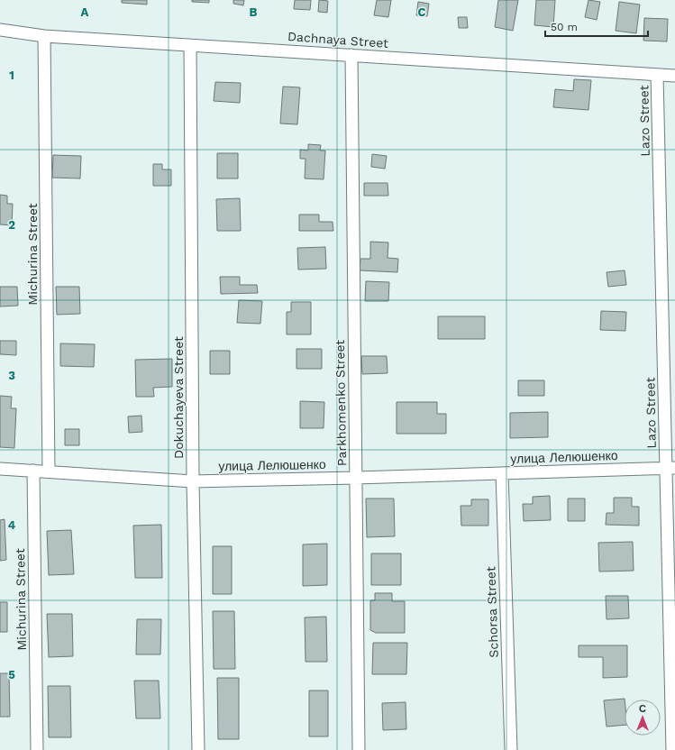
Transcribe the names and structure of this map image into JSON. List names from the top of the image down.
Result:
{
  "streets": {
    "street": [
      "Dachnaya Street",
      "Lazo Street",
      "Michurina Street",
      "Dokuchayeva Street",
      "Parkhomenko Street",
      "улица Лелюшенко",
      "Schorsa Street"
    ]
  },
  "crossings": [
    ["Dachnaya Street", "Lazo Street"],
    ["Dachnaya Street", "Michurina Street"],
    ["Dachnaya Street", "Dokuchayeva Street"],
    ["Dachnaya Street", "Parkhomenko Street"],
    ["Lazo Street", "улица Лелюшенко"],
    ["Michurina Street", "улица Лелюшенко"],
    ["Dokuchayeva Street", "улица Лелюшенко"],
    ["Parkhomenko Street", "улица Лелюшенко"],
    ["улица Лелюшенко", "Schorsa Street"]
  ],
  "scale_bar": "50 m",
  "north": "top",
  "grid": {
    "columns": ["A", "B", "C"],
    "rows": [
      "1",
      "2",
      "3",
      "4",
      "5"
    ]
  }
}
